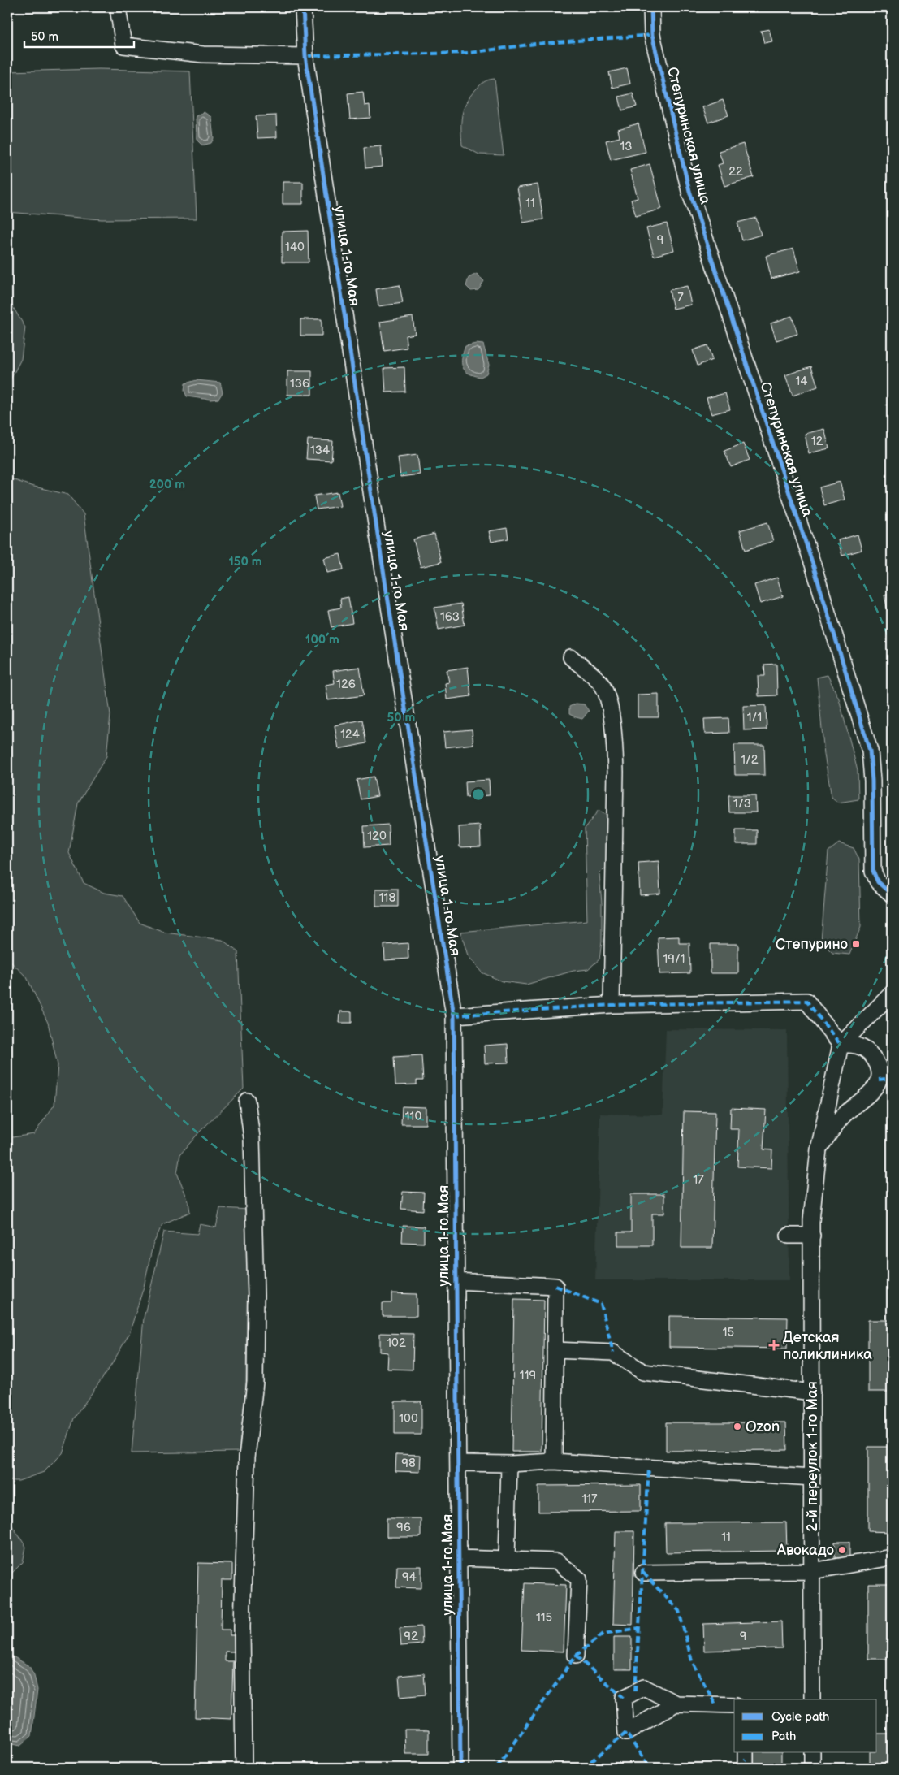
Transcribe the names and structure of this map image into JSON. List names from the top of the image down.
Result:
{
  "streets": {
    "street": ["Степуринская улица", "улица 1-го Мая", "2-й переулок 1-го Мая"]
  },
  "places": {
    "transit": ["Степурино"],
    "health": ["Детская поликлиника"],
    "other": ["Ozon", "Авокадо"]
  },
  "house_numbers": [
    "13",
    "22",
    "11",
    "9",
    "140",
    "7",
    "14",
    "136",
    "12",
    "134",
    "163",
    "126",
    "1/1",
    "124",
    "1/2",
    "1/3",
    "120",
    "118",
    "19/1",
    "110",
    "17",
    "15",
    "102",
    "119",
    "100",
    "98",
    "117",
    "96",
    "11",
    "94",
    "115",
    "92",
    "9"
  ],
  "legend": ["Cycle path", "Path"],
  "scale_bar": "50 m",
  "rings": [
    "200 m",
    "150 m",
    "100 m",
    "50 m"
  ]
}
